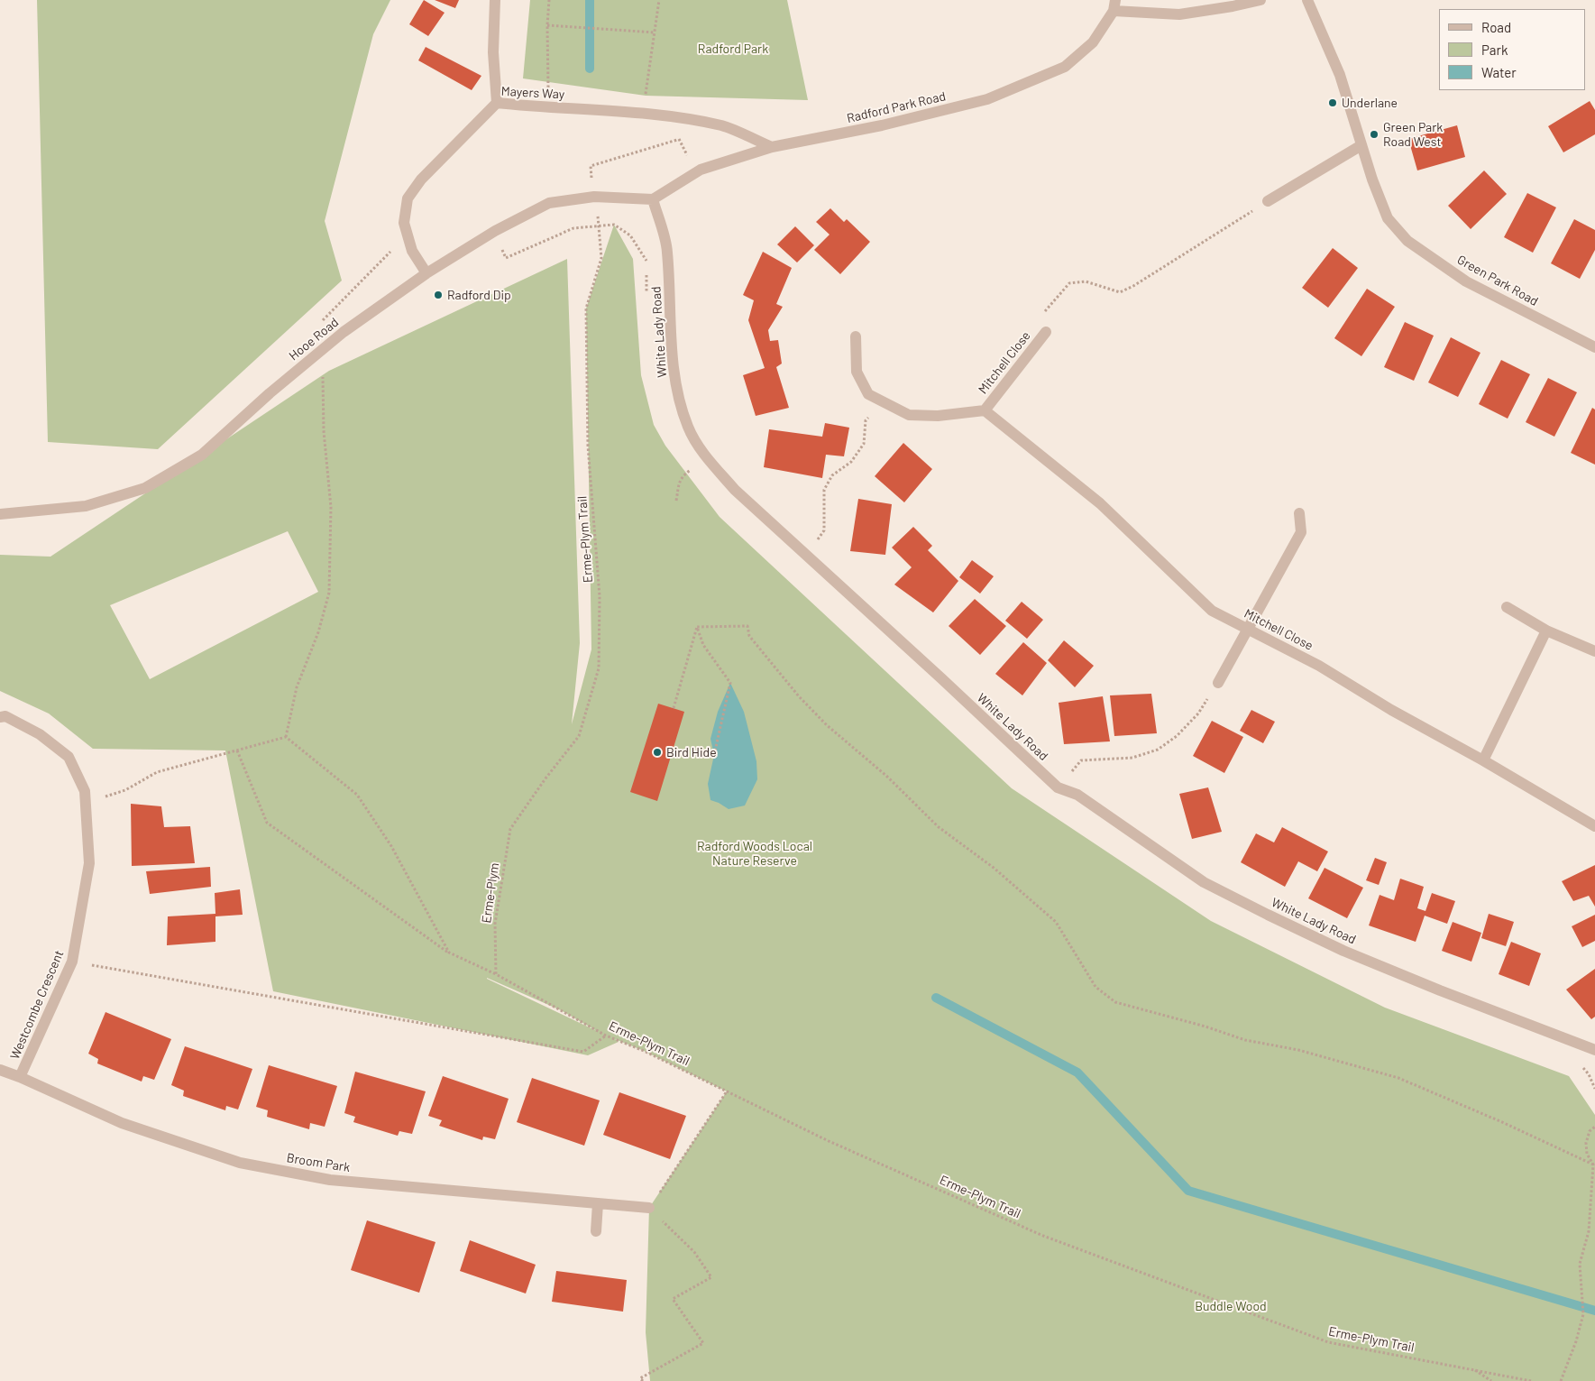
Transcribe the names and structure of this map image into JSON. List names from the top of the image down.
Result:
{
  "streets": {
    "street": [
      "Mayers Way",
      "Radford Park Road",
      "Green Park Road",
      "White Lady Road",
      "Hooe Road",
      "Mitchell Close",
      "Westcombe Crescent",
      "Broom Park"
    ],
    "path": ["Erme-Plym Trail", "Erme-Plym"]
  },
  "crossings": [
    ["Mayers Way", "Radford Park Road"],
    ["Mayers Way", "Hooe Road"],
    ["Radford Park Road", "White Lady Road"],
    ["Radford Park Road", "Hooe Road"],
    ["White Lady Road", "Hooe Road"],
    ["Hooe Road", "Erme-Plym Trail"],
    ["Erme-Plym Trail", "Erme-Plym"],
    ["Westcombe Crescent", "Broom Park"]
  ],
  "parks": ["Radford Park", "Radford Woods Local Nature Reserve", "Buddle Wood"],
  "places": [
    "Underlane",
    "Green Park Road West",
    "Radford Dip",
    "Bird Hide"
  ],
  "legend": ["Road", "Park", "Water"]
}
